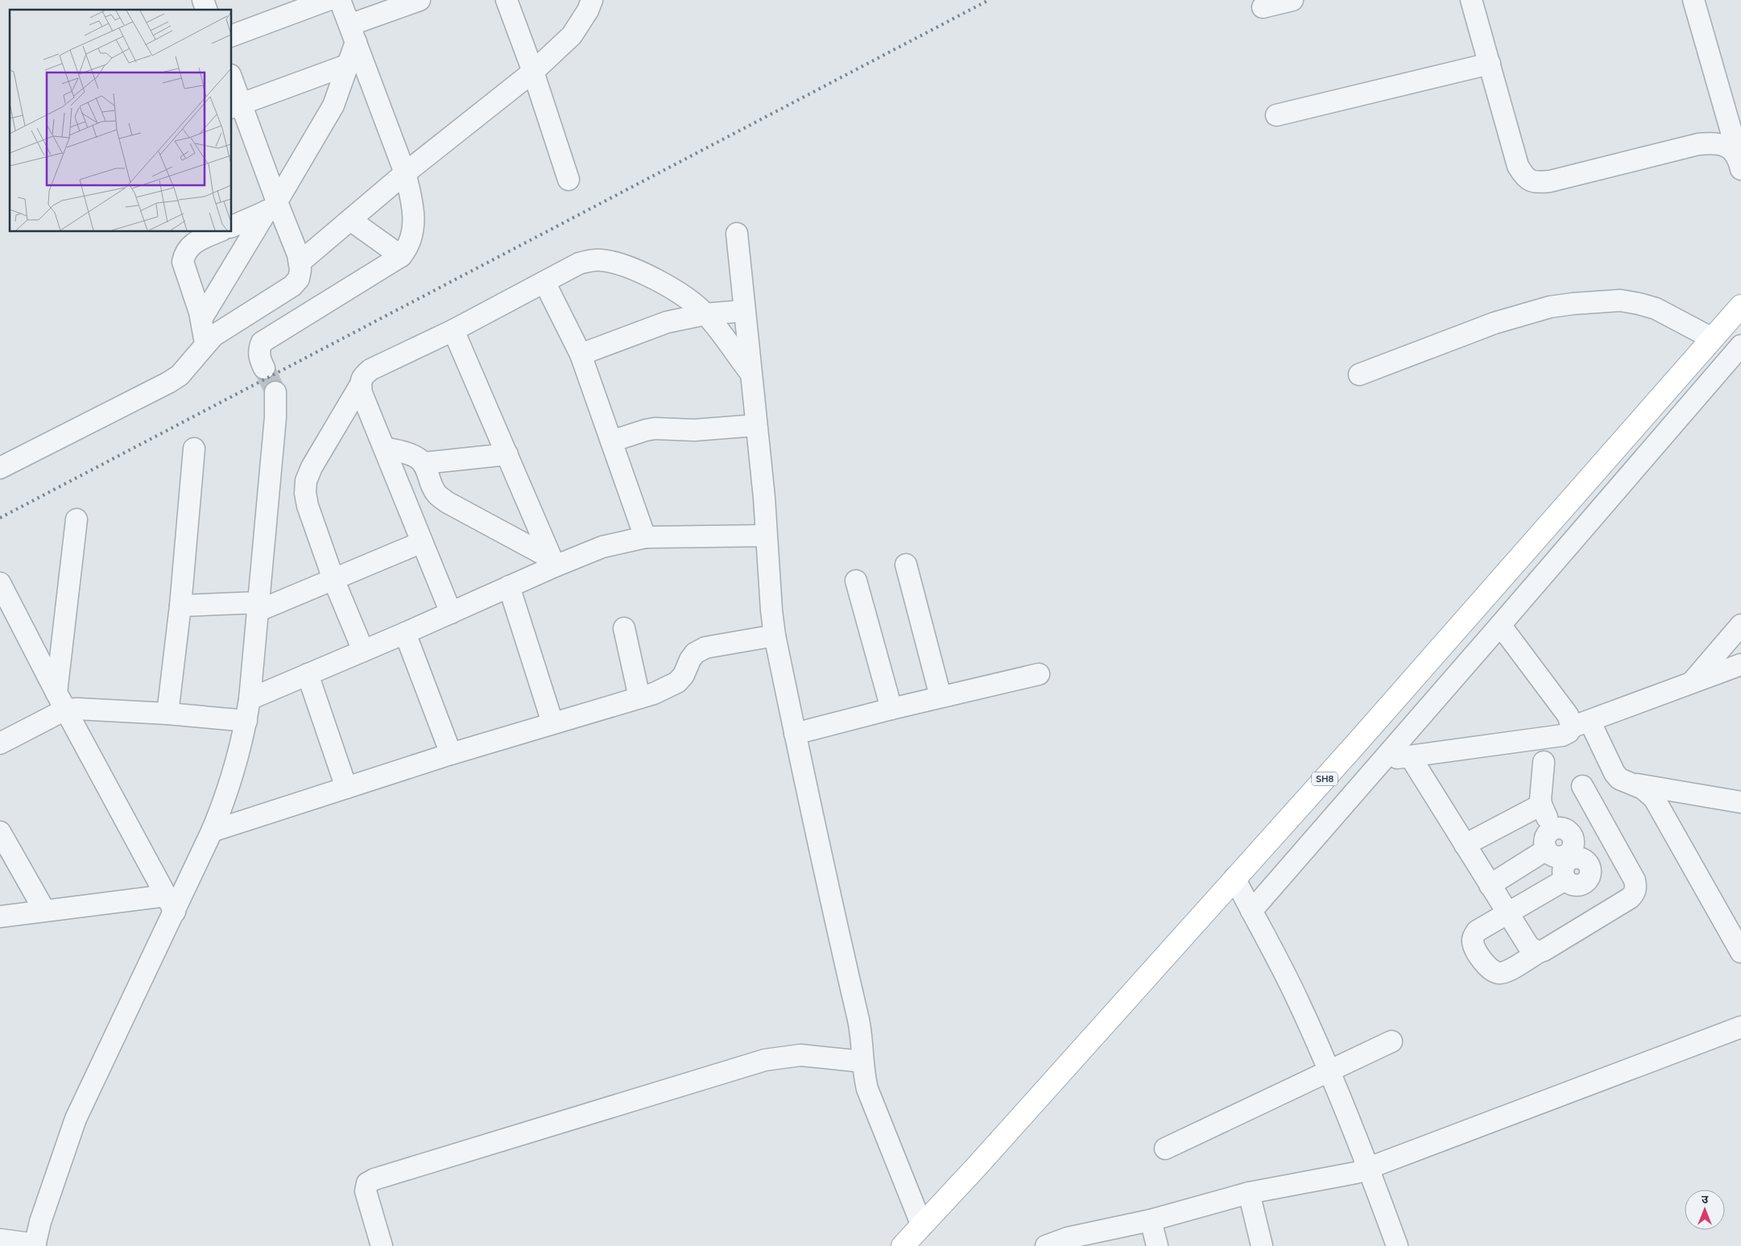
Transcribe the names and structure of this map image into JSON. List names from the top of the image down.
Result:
{
  "streets": {
    "main road": ["SH8"]
  },
  "north": "top"
}
